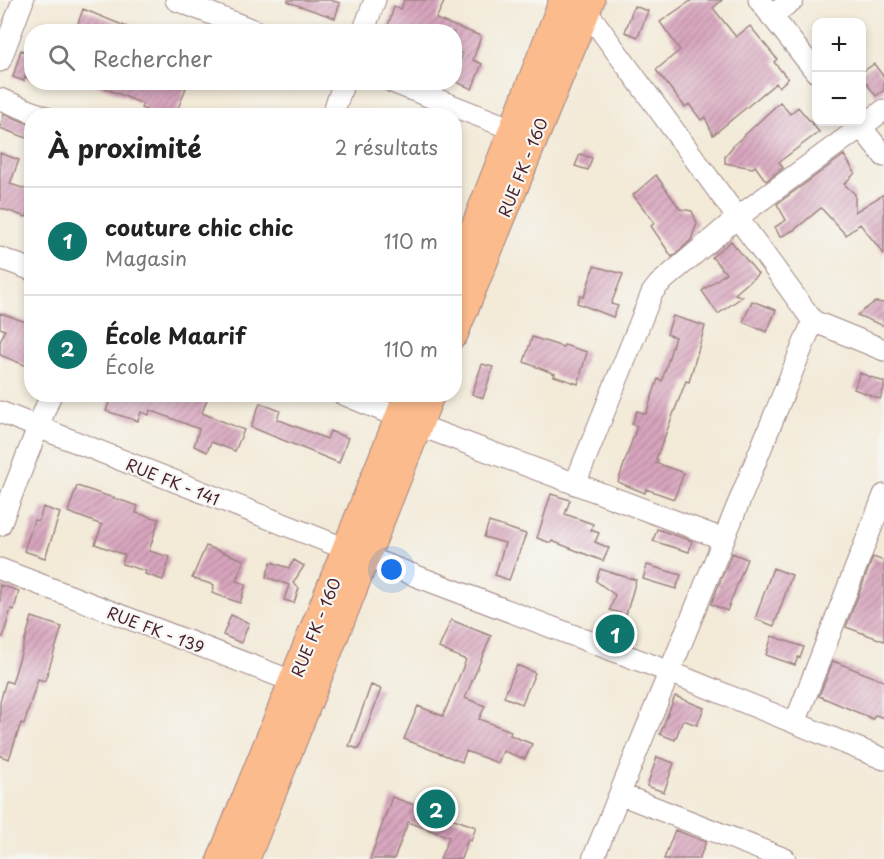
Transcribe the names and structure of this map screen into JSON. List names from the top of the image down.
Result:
{
  "streets": {
    "main road": ["RUE FK - 160"],
    "street": ["RUE FK - 141", "RUE FK - 139"]
  },
  "crossings": [
    ["RUE FK - 160", "RUE FK - 141"],
    ["RUE FK - 160", "RUE FK - 139"]
  ],
  "page": {
    "map_buttons": ["+", "−"],
    "search": "Rechercher",
    "heading": ["À proximité", "2 résultats"],
    "list": [
      {
        "mark": "1",
        "name": "couture chic chic",
        "note": "Magasin",
        "value": "110 m"
      },
      {
        "mark": "2",
        "name": "École Maarif",
        "note": "École",
        "value": "110 m"
      }
    ],
    "pins": ["1", "2"]
  }
}
